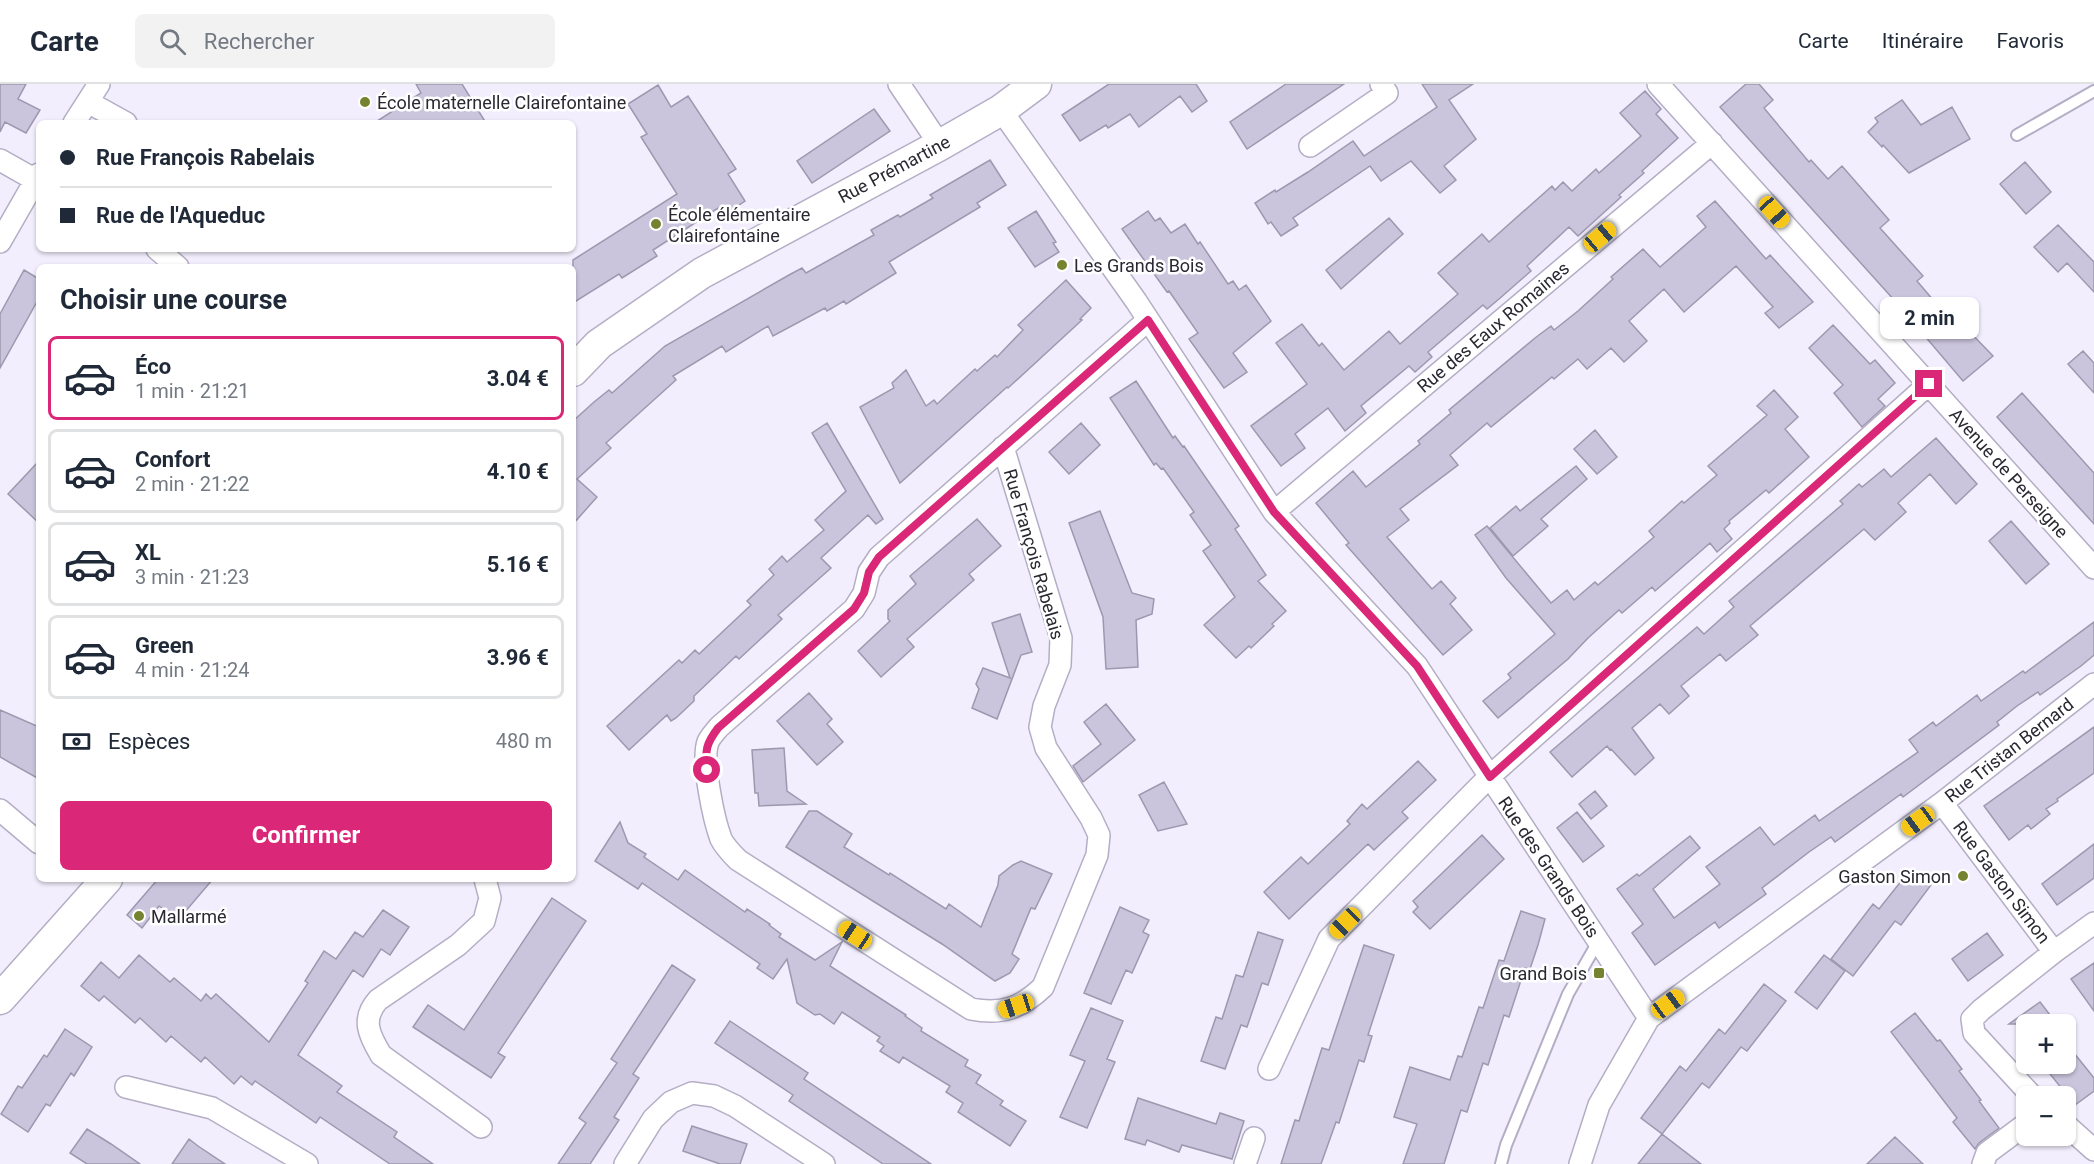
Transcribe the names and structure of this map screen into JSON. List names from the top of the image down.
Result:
{
  "streets": {
    "street": [
      "Rue Prémartine",
      "Rue des Eaux Romaines",
      "Avenue de Perseigne",
      "Rue François Rabelais",
      "Rue Tristan Bernard",
      "Rue des Grands Bois",
      "Rue Gaston Simon"
    ]
  },
  "crossings": [
    ["Rue Prémartine", "Rue des Grands Bois"],
    ["Rue des Eaux Romaines", "Avenue de Perseigne"],
    ["Rue des Eaux Romaines", "Rue des Grands Bois"],
    ["Rue François Rabelais", "Rue des Grands Bois"],
    ["Rue Tristan Bernard", "Rue des Grands Bois"],
    ["Rue Tristan Bernard", "Rue Gaston Simon"]
  ],
  "places": {
    "other": [
      "École maternelle Clairefontaine",
      "École élémentaire Clairefontaine",
      "Les Grands Bois",
      "Gaston Simon",
      "Mallarmé"
    ],
    "transit": ["Grand Bois"]
  },
  "page": {
    "header": "Carte",
    "search": "Rechercher",
    "nav": ["Carte", "Itinéraire", "Favoris"],
    "banner": ["Rue François Rabelais", "Rue de l'Aqueduc"],
    "heading": "Choisir une course",
    "bubble": "2 min",
    "list": [
      {
        "name": "Éco",
        "note": "1 min · 21:21",
        "value": "3.04 €"
      },
      {
        "name": "Confort",
        "note": "2 min · 21:22",
        "value": "4.10 €"
      },
      {
        "name": "XL",
        "note": "3 min · 21:23",
        "value": "5.16 €"
      },
      {
        "name": "Green",
        "note": "4 min · 21:24",
        "value": "3.96 €"
      }
    ],
    "pay": ["Espèces", "480 m"],
    "buttons": "Confirmer",
    "map_buttons": ["+", "−"]
  }
}
